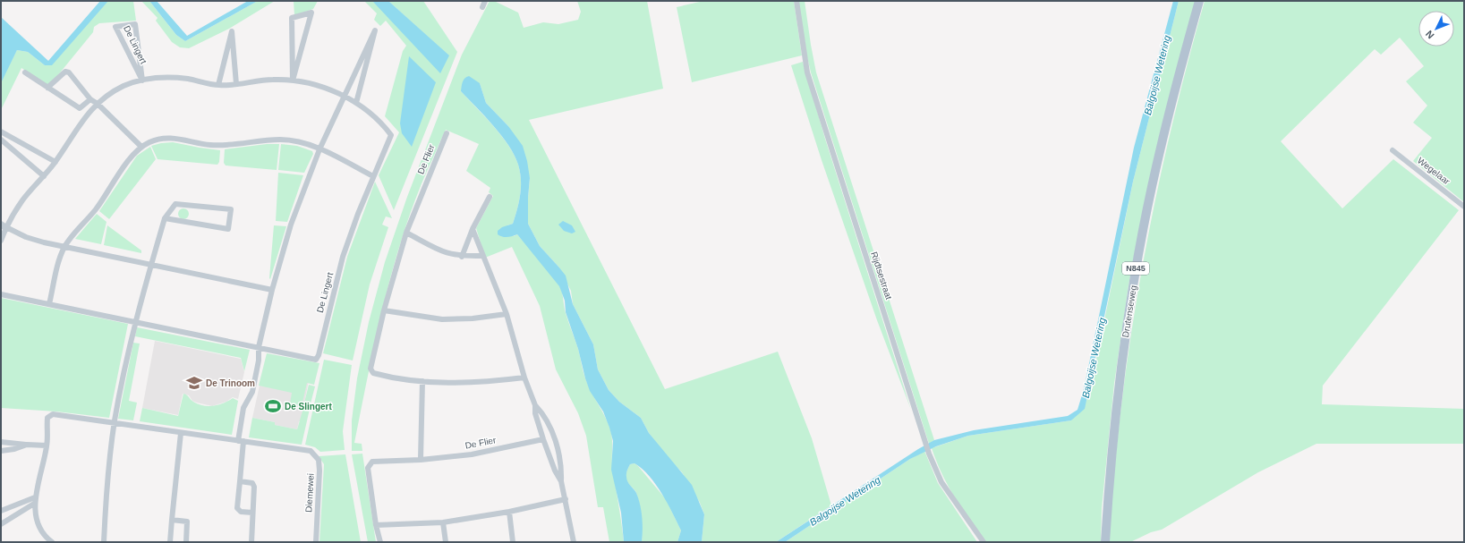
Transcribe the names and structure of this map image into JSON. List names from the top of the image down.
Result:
{
  "streets": {
    "main road": ["N845", "Drutenseweg"],
    "street": [
      "De Lingert",
      "De Flier",
      "Wegelaar",
      "Rijdtsestraat",
      "Diemewei"
    ]
  },
  "water": ["Balgoijse Wetering"],
  "places": {
    "school or university": ["De Trinoom"],
    "sports": ["De Slingert"]
  },
  "north": "bottom left"
}
